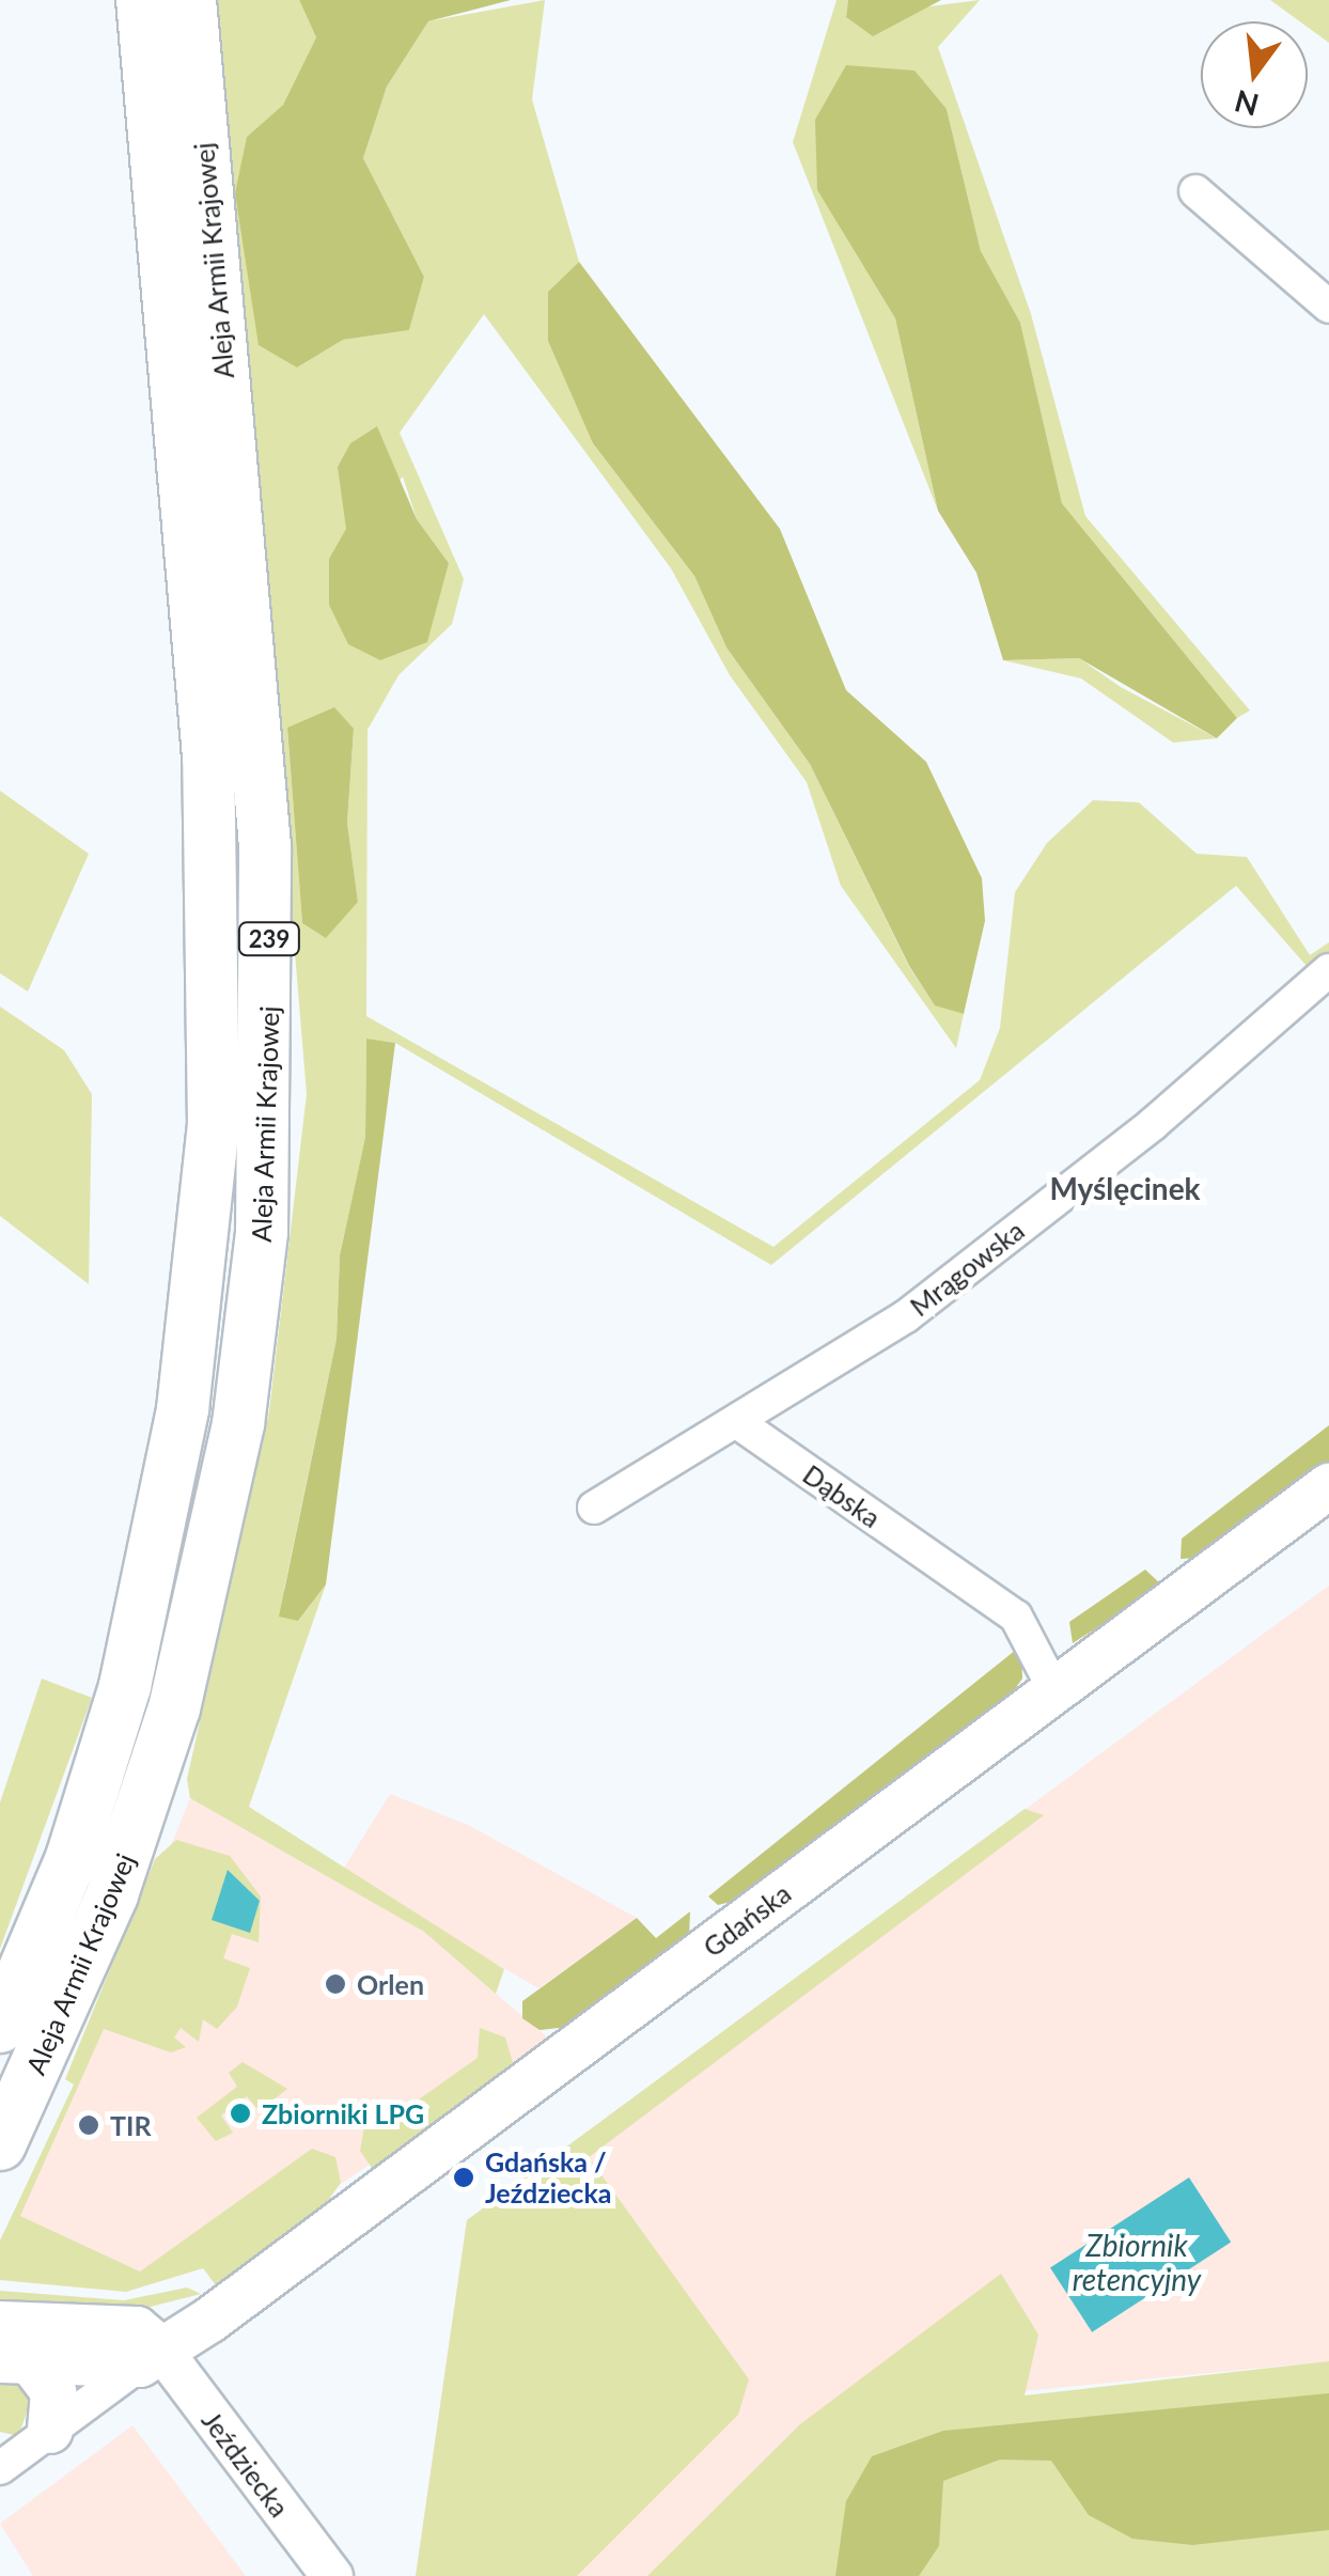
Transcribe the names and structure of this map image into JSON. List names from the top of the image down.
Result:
{
  "streets": {
    "main road": ["Aleja Armii Krajowej", "239", "Gdańska"],
    "street": ["Mrągowska", "Dąbska", "Jeździecka"]
  },
  "crossings": [
    ["Mrągowska", "Dąbska"],
    ["Dąbska", "Gdańska"],
    ["Gdańska", "Jeździecka"]
  ],
  "districts": ["Myślęcinek"],
  "water": ["Zbiornik retencyjny"],
  "places": [
    "Orlen",
    "Zbiorniki LPG",
    "TIR",
    "Gdańska / Jeździecka"
  ],
  "north": "bottom"
}
